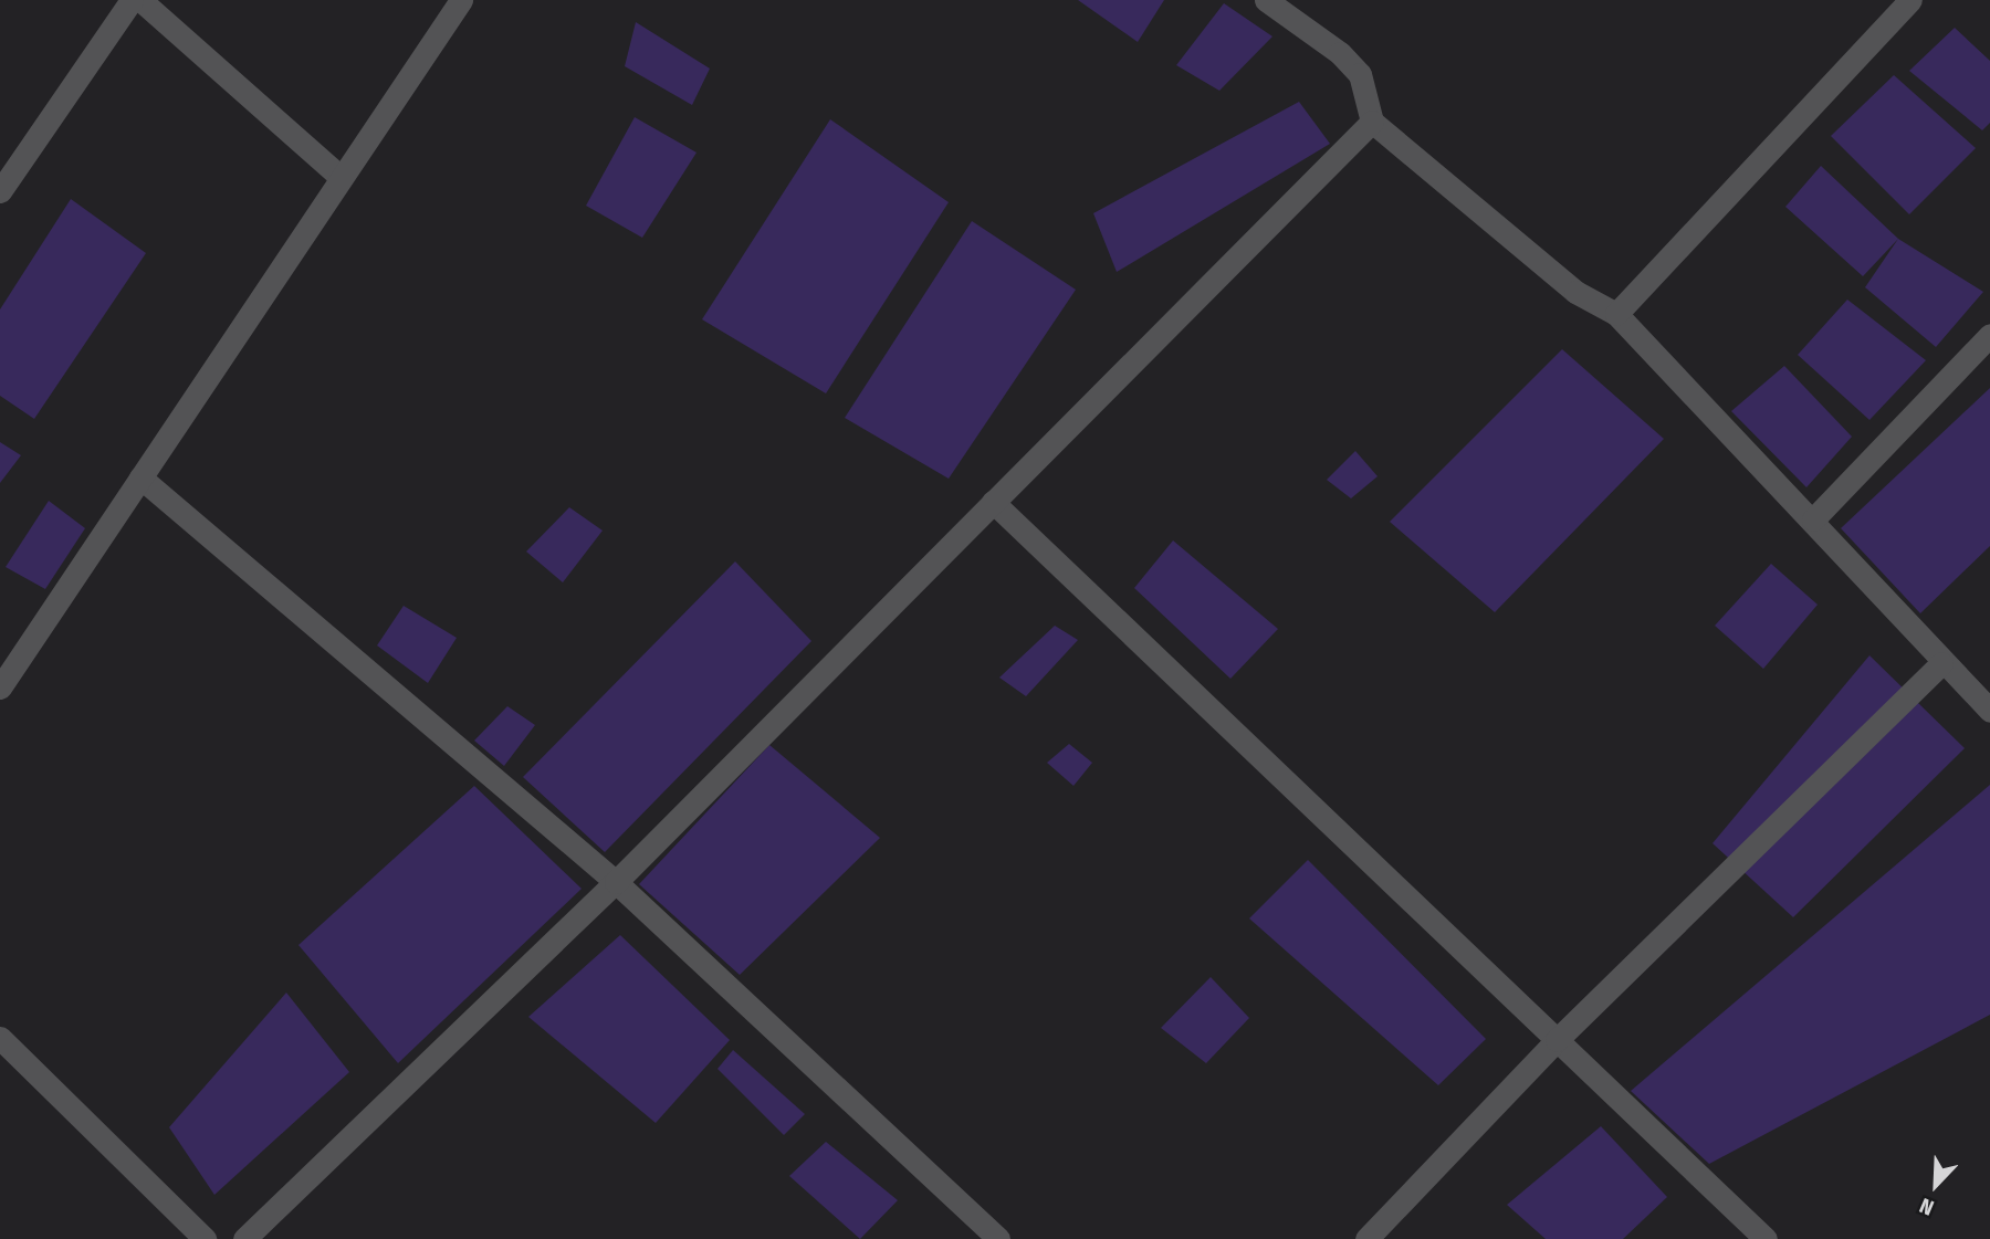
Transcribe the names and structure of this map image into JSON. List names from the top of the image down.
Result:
{
  "north": "bottom left"
}
